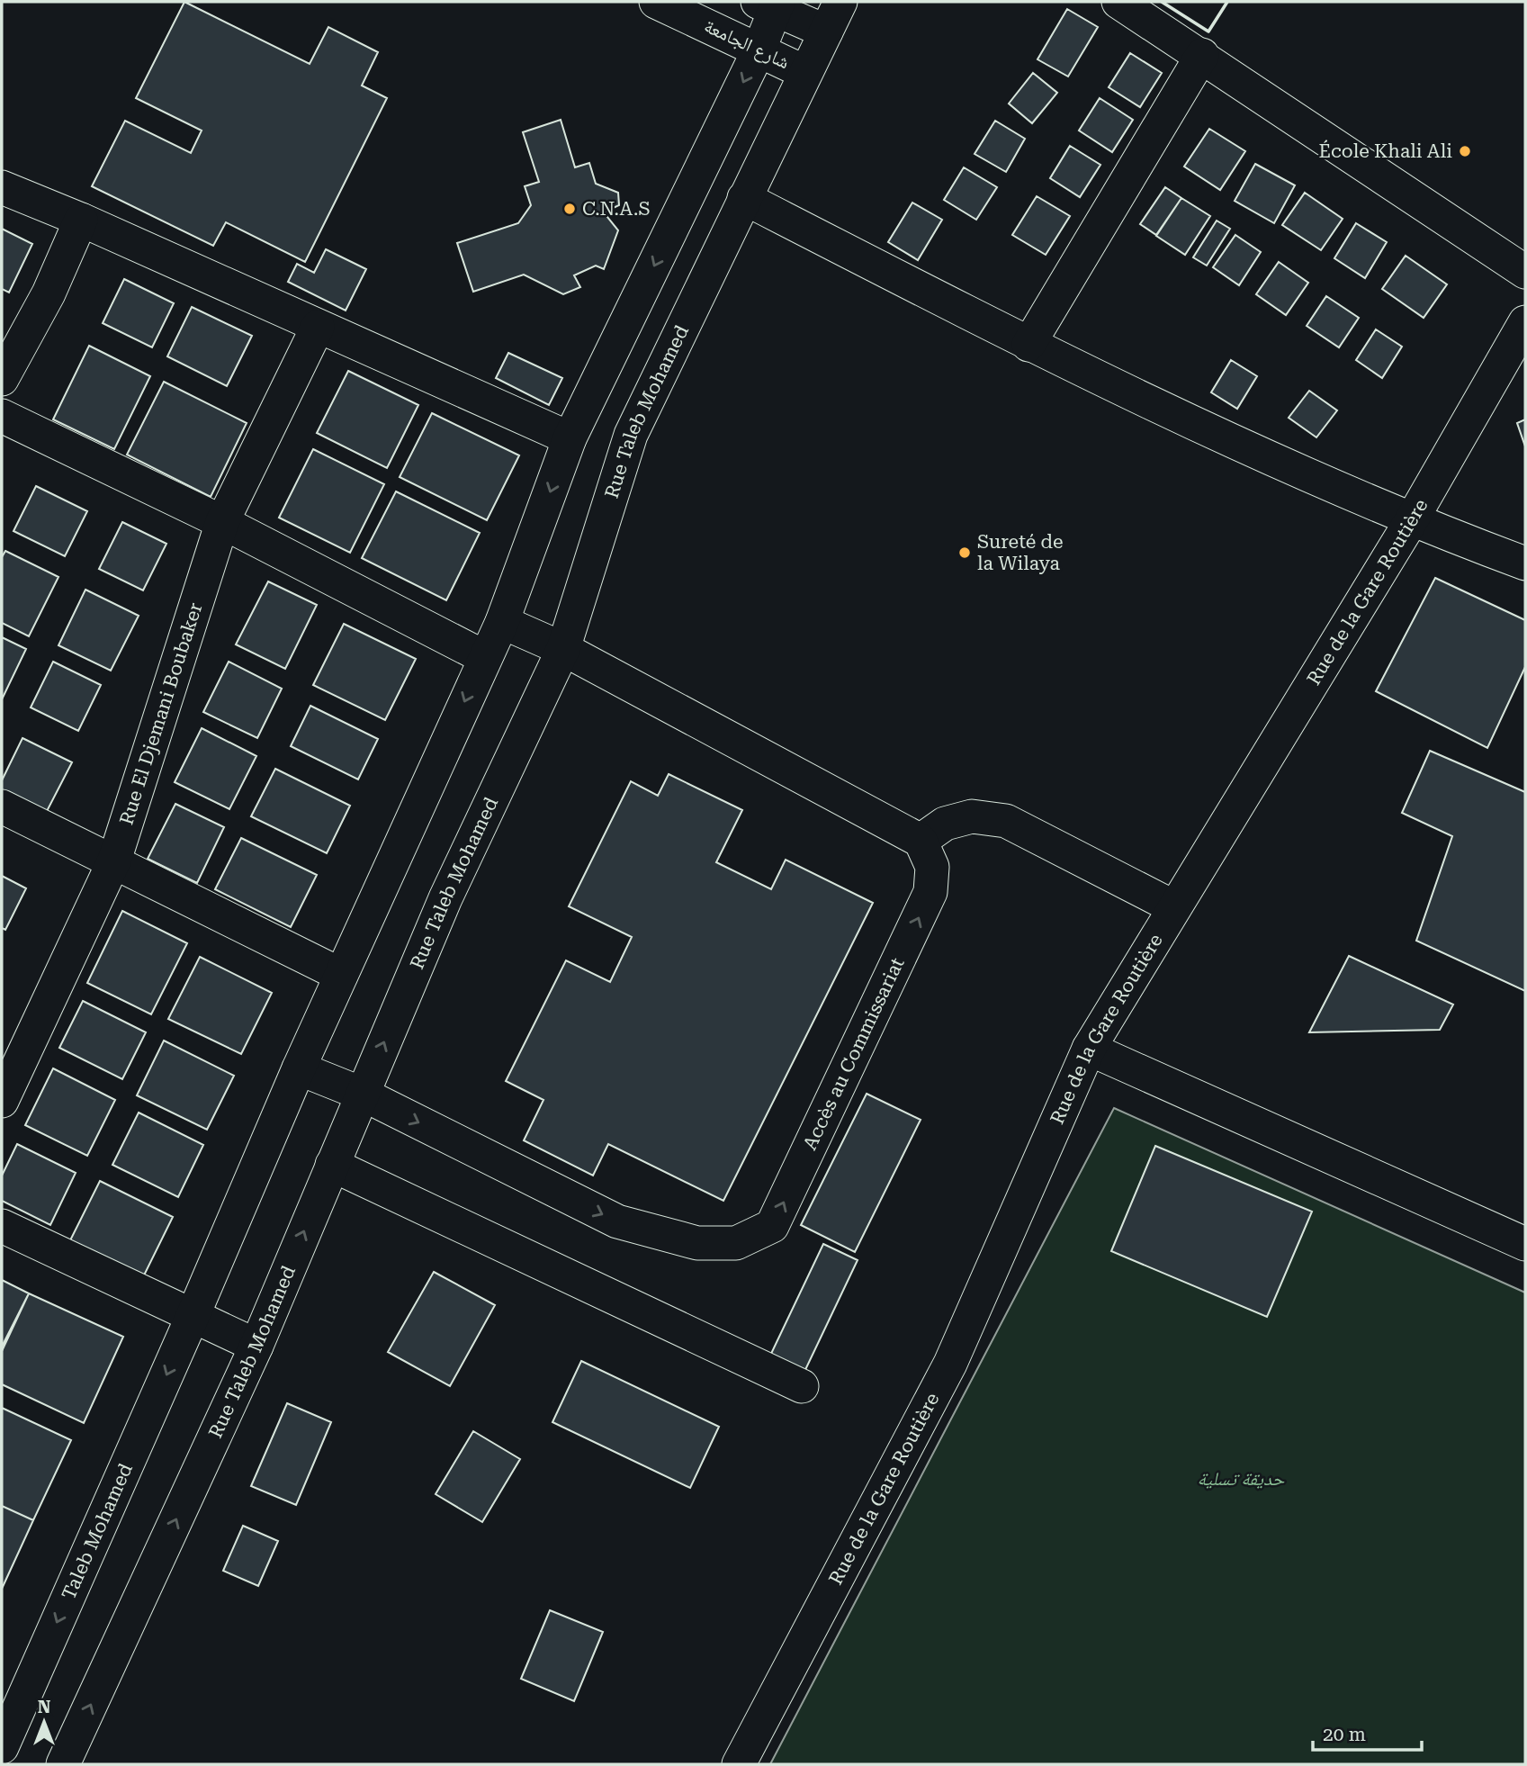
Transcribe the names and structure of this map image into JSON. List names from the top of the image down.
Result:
{
  "streets": {
    "street": [
      "شارع الجامعة",
      "Rue Taleb Mohamed",
      "Rue de la Gare Routière",
      "Rue El Djemani Boubaker",
      "Accès au Commissariat",
      "Taleb Mohamed"
    ]
  },
  "crossings": [
    ["شارع الجامعة", "Rue Taleb Mohamed"],
    ["Rue Taleb Mohamed", "Accès au Commissariat"]
  ],
  "one_way": ["Taleb Mohamed"],
  "parks": ["حديقة تسلية"],
  "places": ["École Khali Ali", "C.N.A.S", "Sureté de la Wilaya"],
  "scale_bar": "20 m",
  "north": "top"
}
